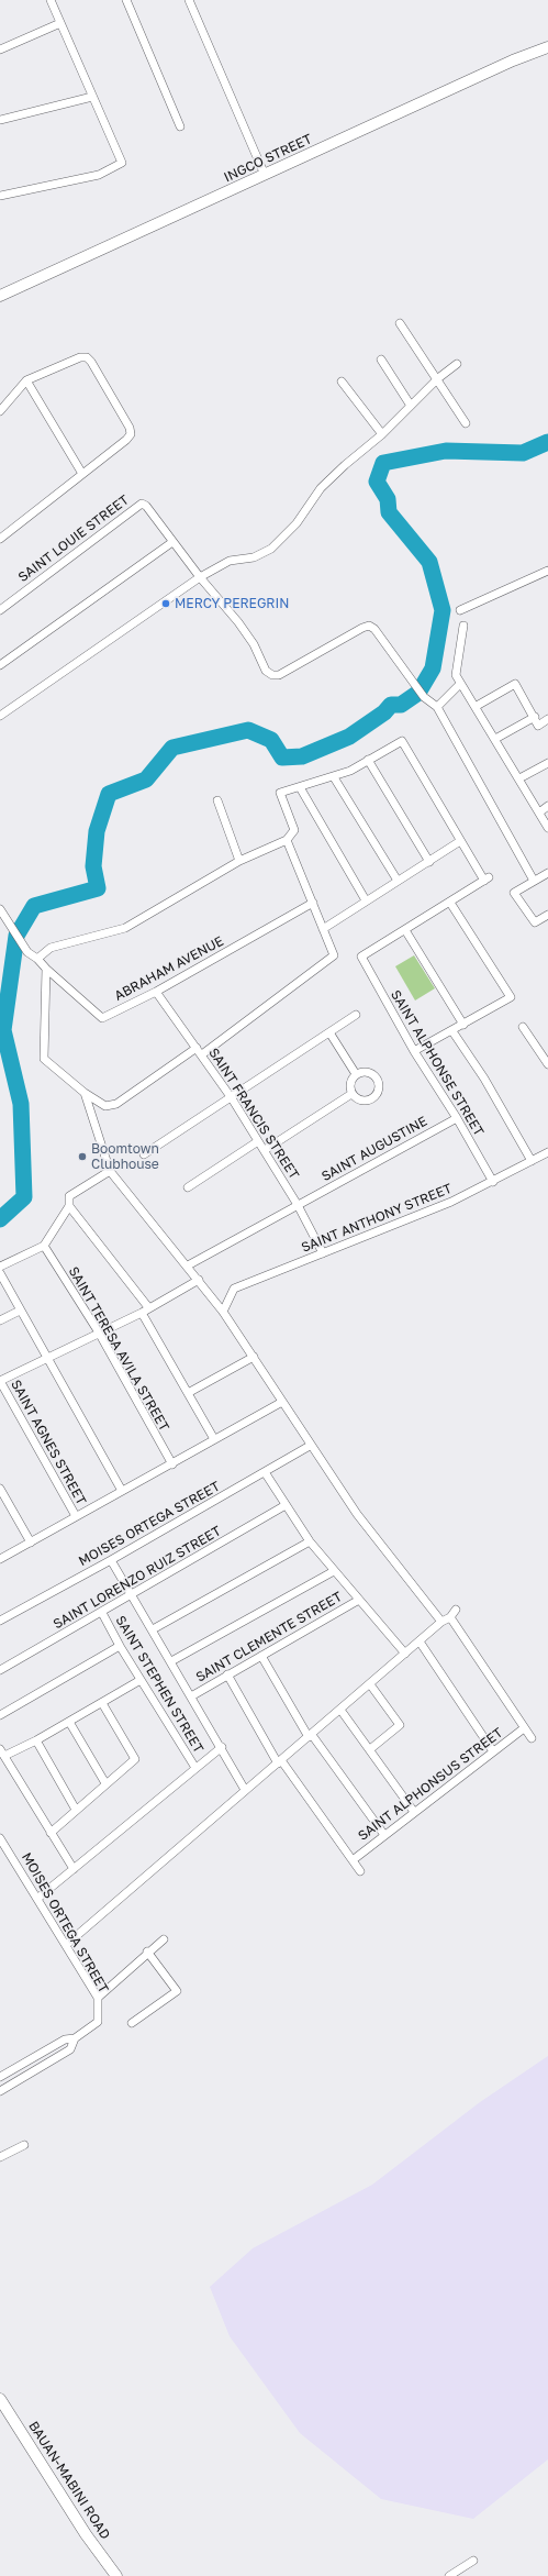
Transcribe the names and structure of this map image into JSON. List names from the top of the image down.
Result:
{
  "streets": {
    "street": [
      "INGCO STREET",
      "SAINT LOUIE STREET",
      "ABRAHAM AVENUE",
      "SAINT ALPHONSE STREET",
      "SAINT FRANCIS STREET",
      "SAINT AUGUSTINE",
      "SAINT ANTHONY STREET",
      "SAINT TERESA AVILA STREET",
      "SAINT AGNES STREET",
      "MOISES ORTEGA STREET",
      "SAINT LORENZO RUIZ STREET",
      "SAINT CLEMENTE STREET",
      "SAINT STEPHEN STREET",
      "SAINT ALPHONSUS STREET",
      "BAUAN-MABINI ROAD"
    ]
  },
  "crossings": [
    ["ABRAHAM AVENUE", "SAINT FRANCIS STREET"],
    ["SAINT ALPHONSE STREET", "SAINT AUGUSTINE"],
    ["SAINT ALPHONSE STREET", "SAINT ANTHONY STREET"],
    ["SAINT FRANCIS STREET", "SAINT AUGUSTINE"],
    ["SAINT FRANCIS STREET", "SAINT ANTHONY STREET"],
    ["SAINT LORENZO RUIZ STREET", "SAINT STEPHEN STREET"]
  ],
  "places": ["MERCY PEREGRIN", "Boomtown Clubhouse"]
}
